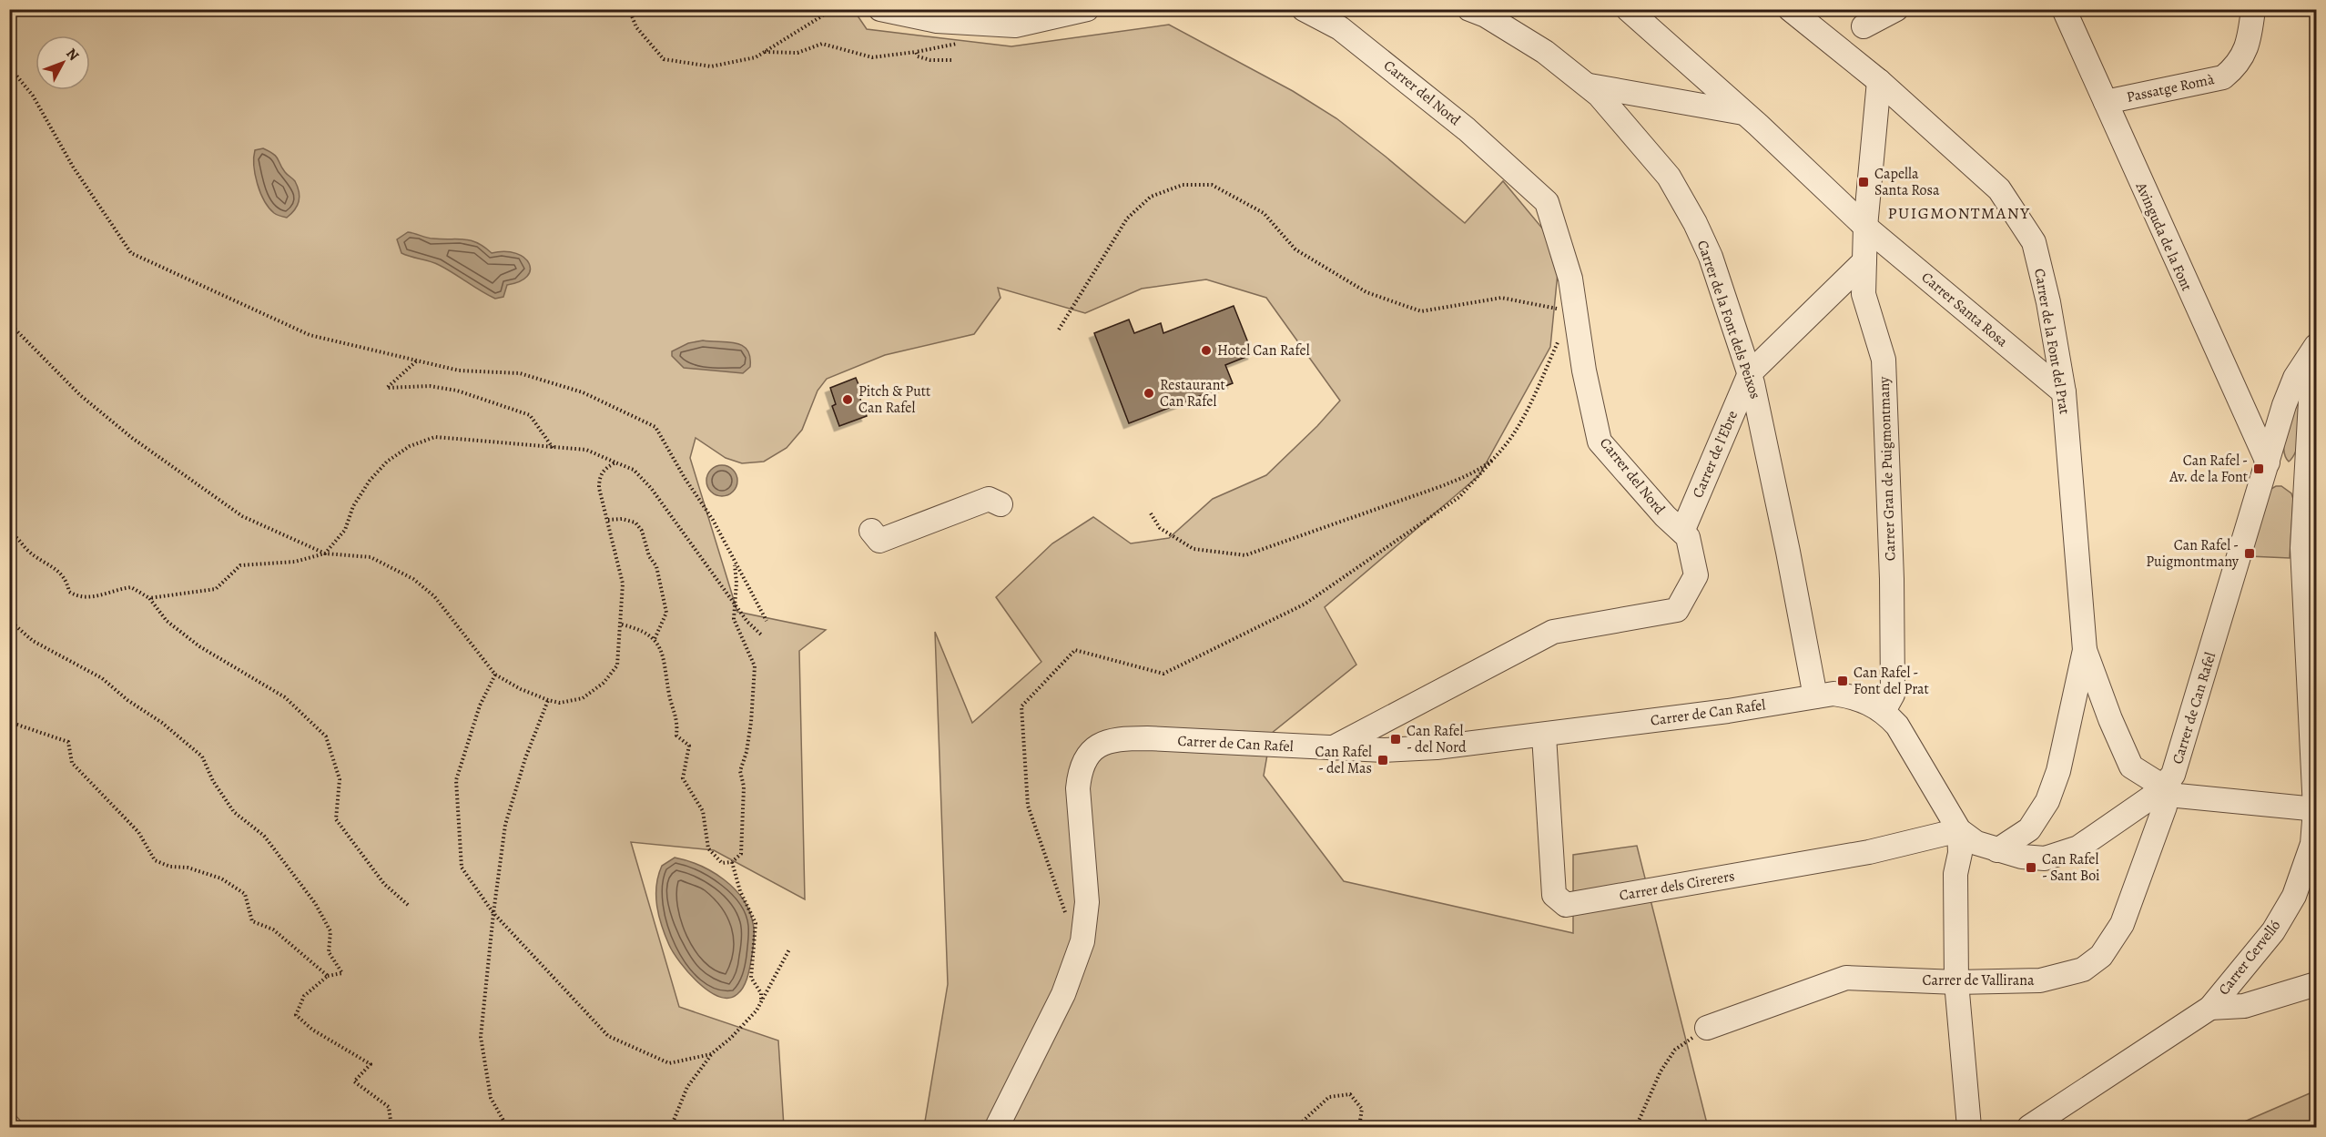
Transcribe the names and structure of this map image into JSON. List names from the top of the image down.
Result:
{
  "streets": {
    "street": [
      "Passatge Romà",
      "Carrer del Nord",
      "Avinguda de la Font",
      "Carrer Santa Rosa",
      "Carrer de la Font dels Peixos",
      "Carrer de la Font del Prat",
      "Carrer de l'Ebre",
      "Carrer Gran de Puigmontmany",
      "Carrer de Can Rafel",
      "Carrer dels Cirerers",
      "Carrer Cervelló",
      "Carrer de Vallirana"
    ]
  },
  "crossings": [
    ["Passatge Romà", "Avinguda de la Font"],
    ["Carrer del Nord", "Carrer de l'Ebre"],
    ["Carrer del Nord", "Carrer de Can Rafel"],
    ["Avinguda de la Font", "Carrer de Can Rafel"],
    ["Carrer Santa Rosa", "Carrer de la Font del Prat"],
    ["Carrer Santa Rosa", "Carrer Gran de Puigmontmany"],
    ["Carrer de la Font dels Peixos", "Carrer de l'Ebre"],
    ["Carrer de la Font dels Peixos", "Carrer de Can Rafel"],
    ["Carrer de la Font del Prat", "Carrer Gran de Puigmontmany"],
    ["Carrer de la Font del Prat", "Carrer de Can Rafel"],
    ["Carrer de l'Ebre", "Carrer Gran de Puigmontmany"],
    ["Carrer Gran de Puigmontmany", "Carrer de Can Rafel"],
    ["Carrer de Can Rafel", "Carrer dels Cirerers"],
    ["Carrer de Can Rafel", "Carrer de Vallirana"]
  ],
  "districts": ["PUIGMONTMANY"],
  "places": {
    "transit": [
      "Capella Santa Rosa",
      "Can Rafel - Av. de la Font",
      "Can Rafel - Puigmontmany",
      "Can Rafel - Font del Prat",
      "Can Rafel - del Nord",
      "Can Rafel - del Mas",
      "Can Rafel - Sant Boi"
    ],
    "other": ["Hotel Can Rafel", "Restaurant Can Rafel", "Pitch & Putt Can Rafel"]
  },
  "north": "top right"
}
